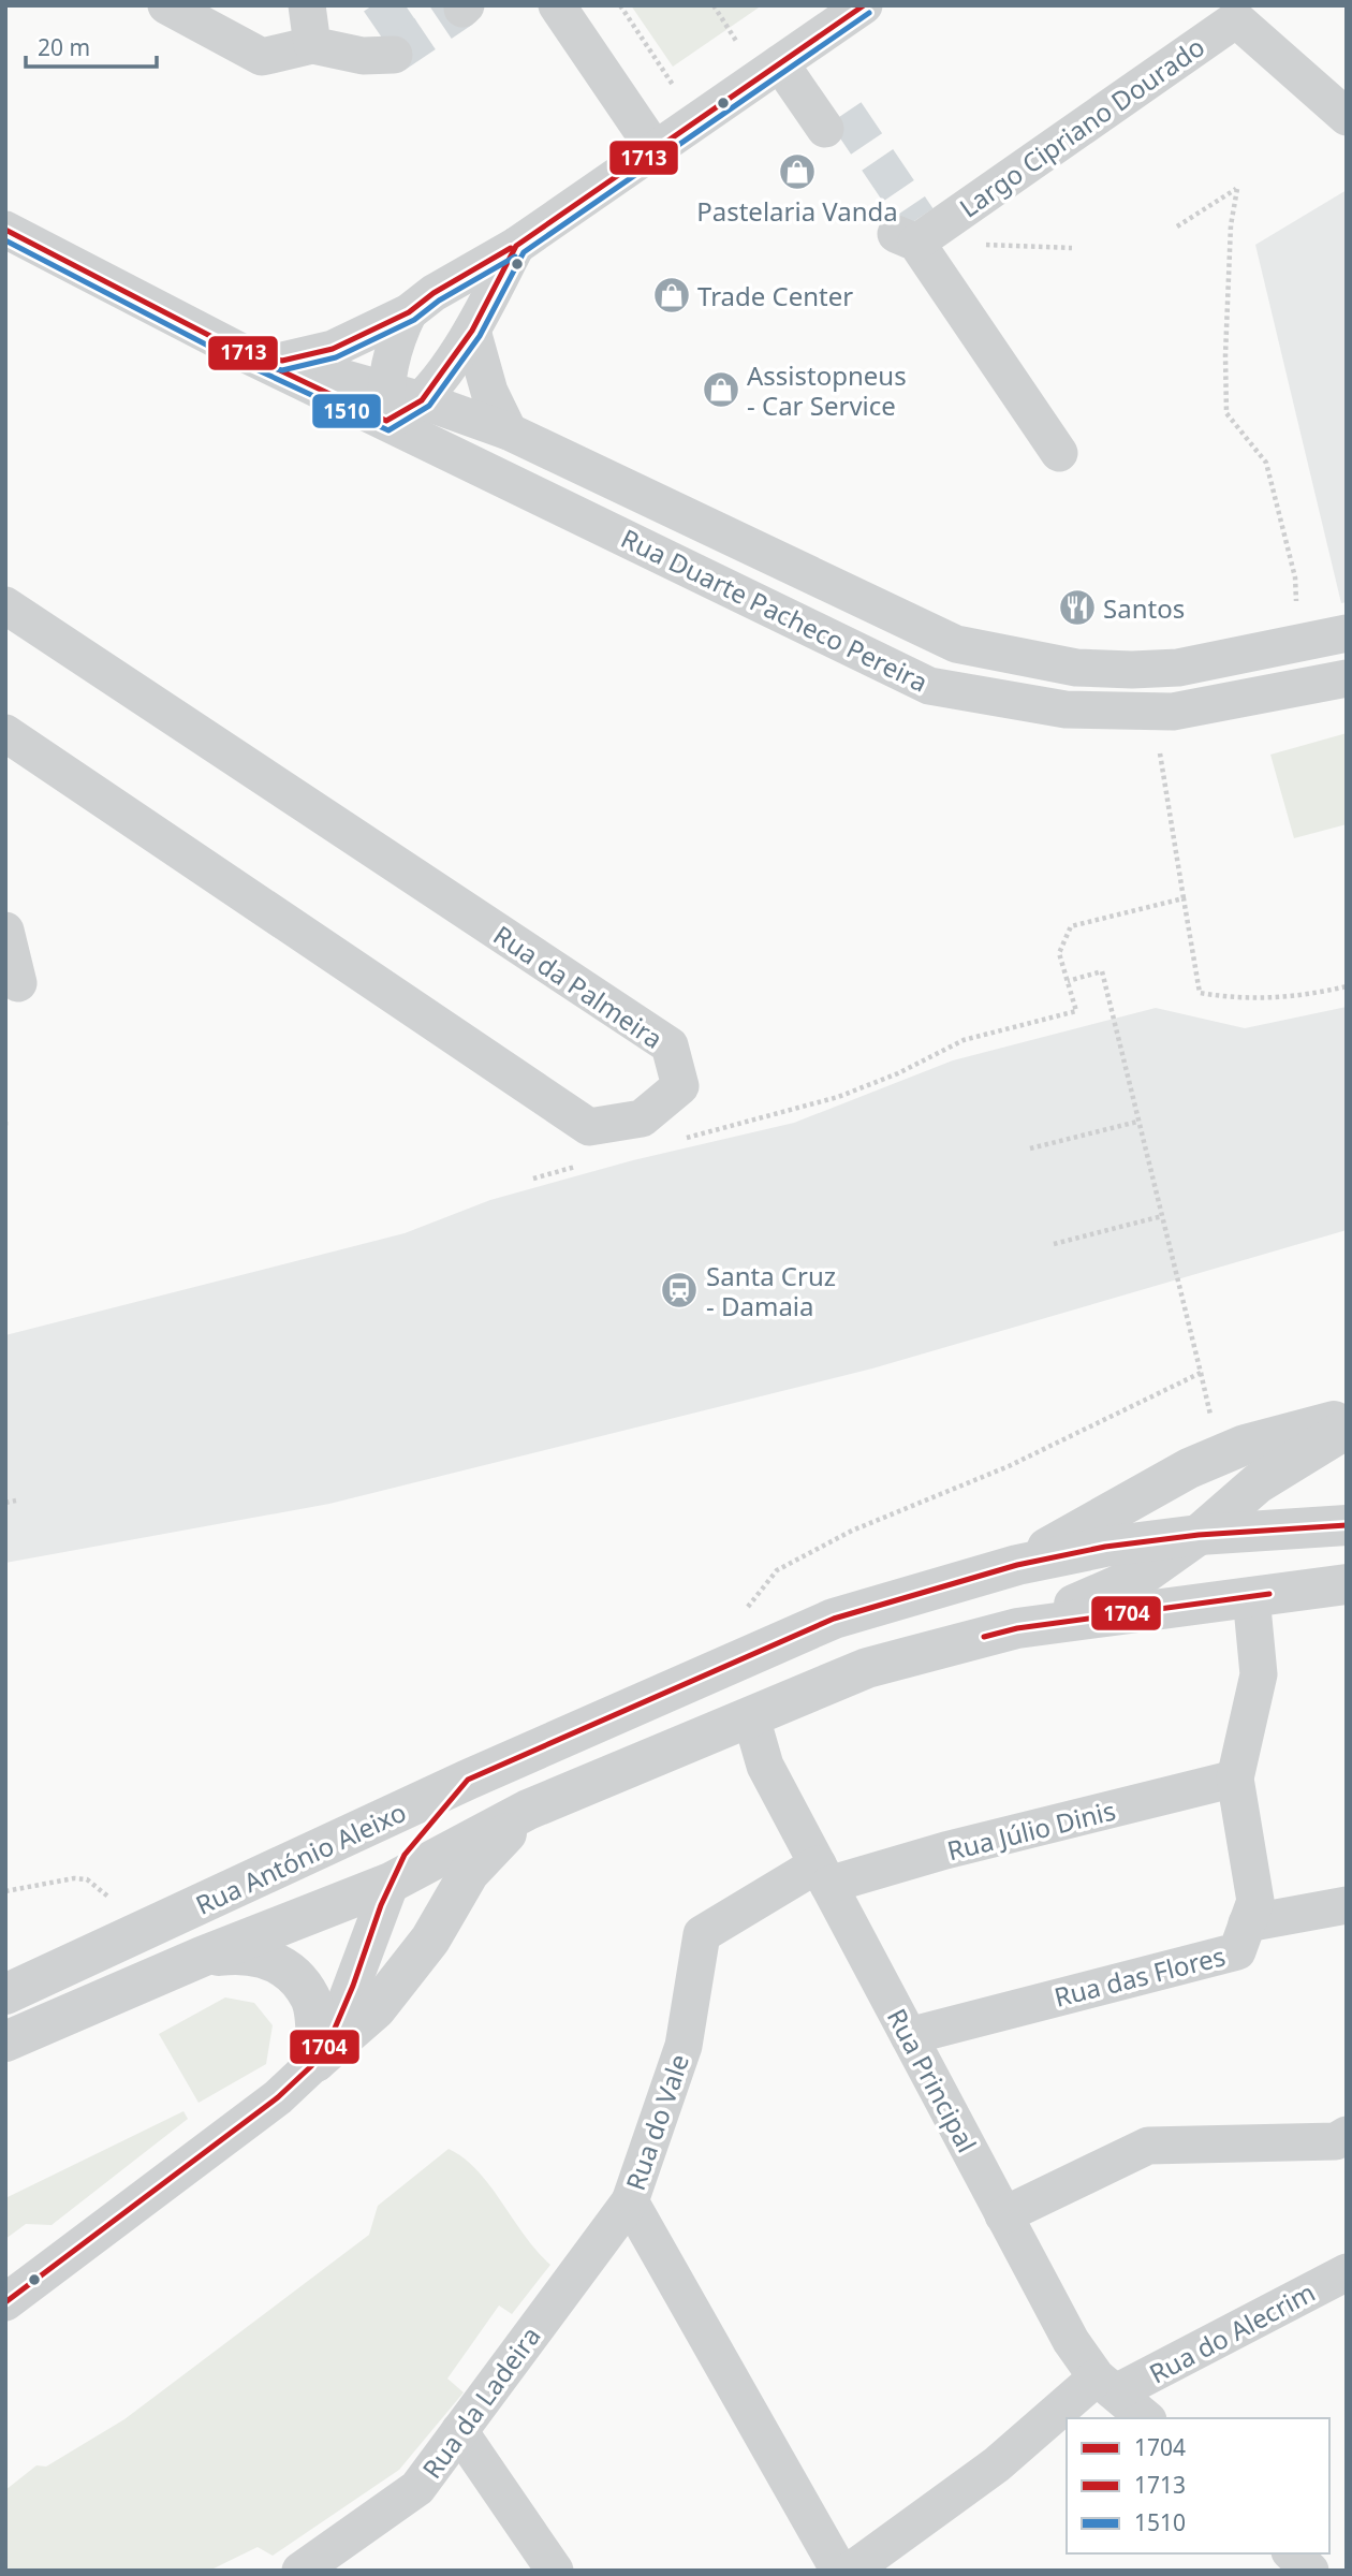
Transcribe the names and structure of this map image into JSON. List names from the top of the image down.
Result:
{
  "streets": {
    "street": [
      "Largo Cipriano Dourado",
      "Rua Duarte Pacheco Pereira",
      "Rua da Palmeira",
      "Rua Júlio Dinis",
      "Rua António Aleixo",
      "Rua das Flores",
      "Rua Principal",
      "Rua do Vale",
      "Rua do Alecrim",
      "Rua da Ladeira"
    ]
  },
  "crossings": [
    ["Rua Júlio Dinis", "Rua das Flores"],
    ["Rua Júlio Dinis", "Rua Principal"],
    ["Rua Júlio Dinis", "Rua do Vale"],
    ["Rua António Aleixo", "Rua Principal"],
    ["Rua das Flores", "Rua Principal"],
    ["Rua Principal", "Rua do Vale"],
    ["Rua Principal", "Rua do Alecrim"],
    ["Rua do Vale", "Rua da Ladeira"]
  ],
  "places": {
    "shop": ["Pastelaria Vanda", "Trade Center", "Assistopneus - Car Service"],
    "restaurant": ["Santos"],
    "station": ["Santa Cruz - Damaia"]
  },
  "lines": ["transit line 1713", "transit line 1510", "transit line 1704"],
  "legend": ["1704", "1713", "1510"],
  "scale_bar": "20 m"
}
